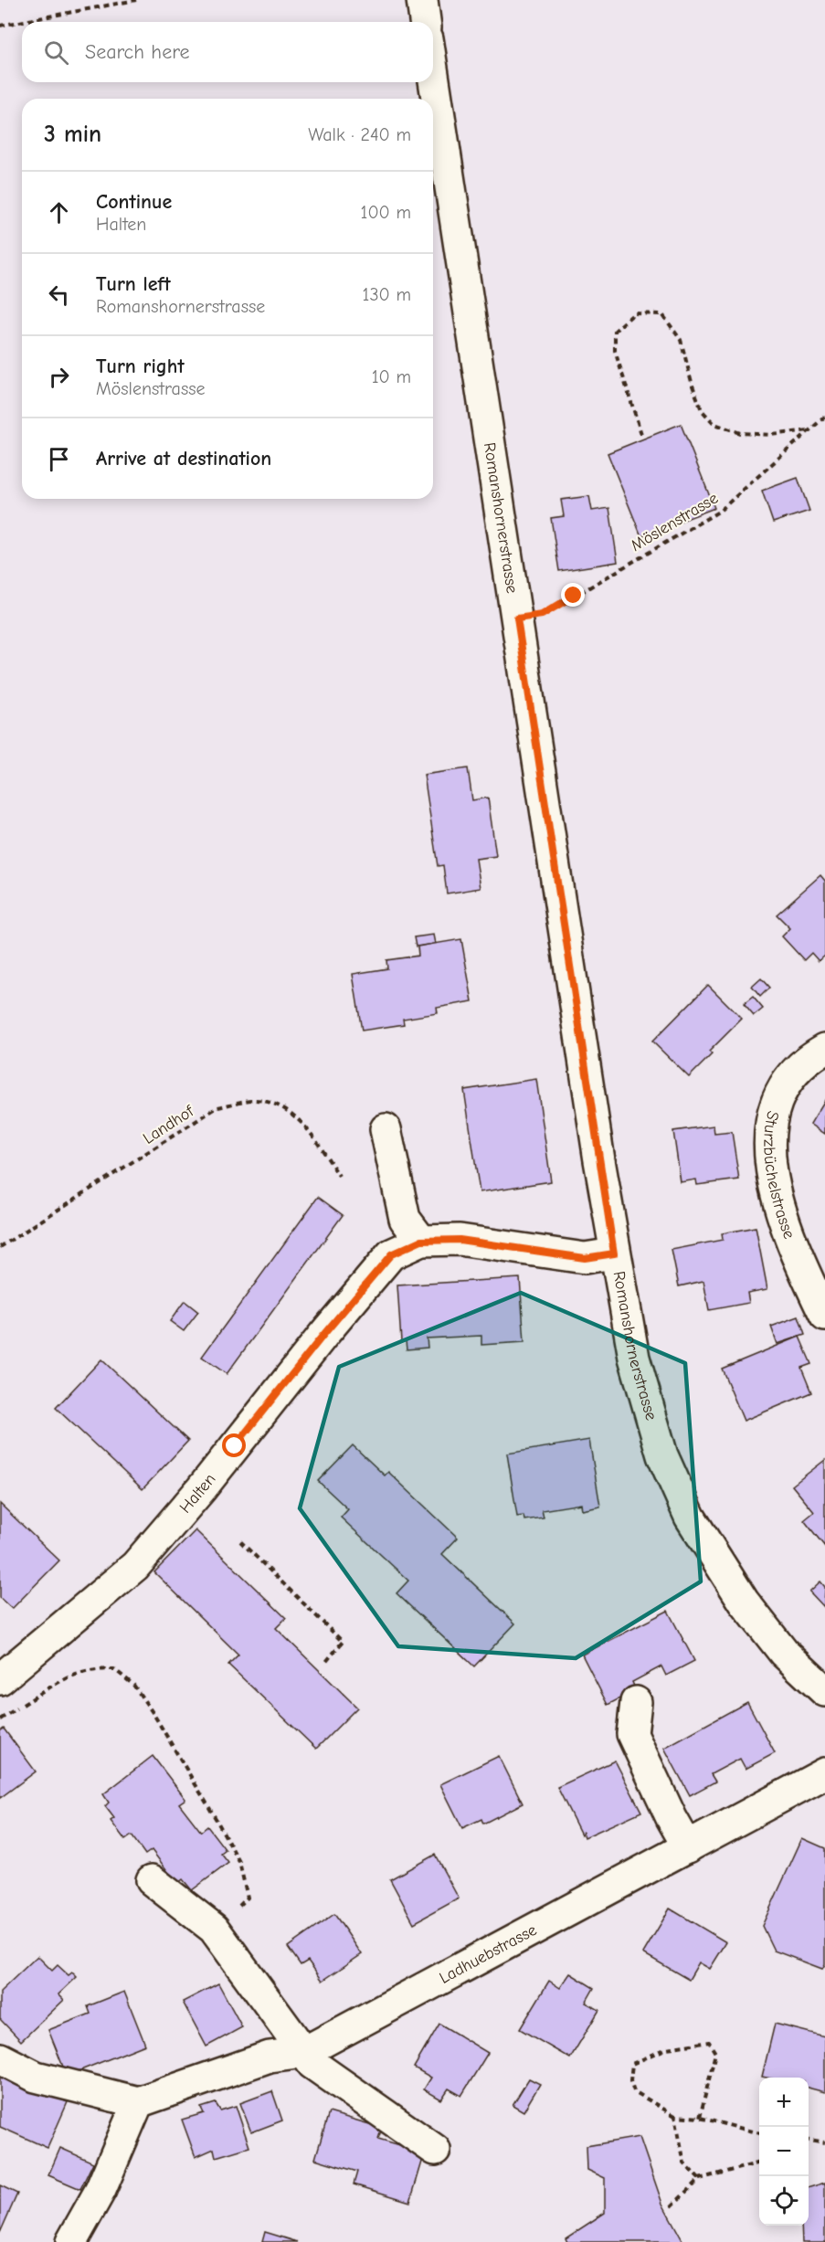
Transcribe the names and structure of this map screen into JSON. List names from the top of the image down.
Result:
{
  "streets": {
    "street": [
      "Romanshornerstrasse",
      "Sturzbüchelstrasse",
      "Halten",
      "Ladhuebstrasse"
    ],
    "path": ["Möslenstrasse", "Landhof"]
  },
  "crossings": [
    ["Romanshornerstrasse", "Möslenstrasse"],
    ["Romanshornerstrasse", "Halten"]
  ],
  "page": {
    "search": "Search here",
    "heading": ["3 min", "Walk · 240 m"],
    "list": [
      ["Continue", "Halten", "100 m"],
      ["Turn left", "Romanshornerstrasse", "130 m"],
      ["Turn right", "Möslenstrasse", "10 m"],
      "Arrive at destination"
    ],
    "map_buttons": ["+", "−"]
  }
}
